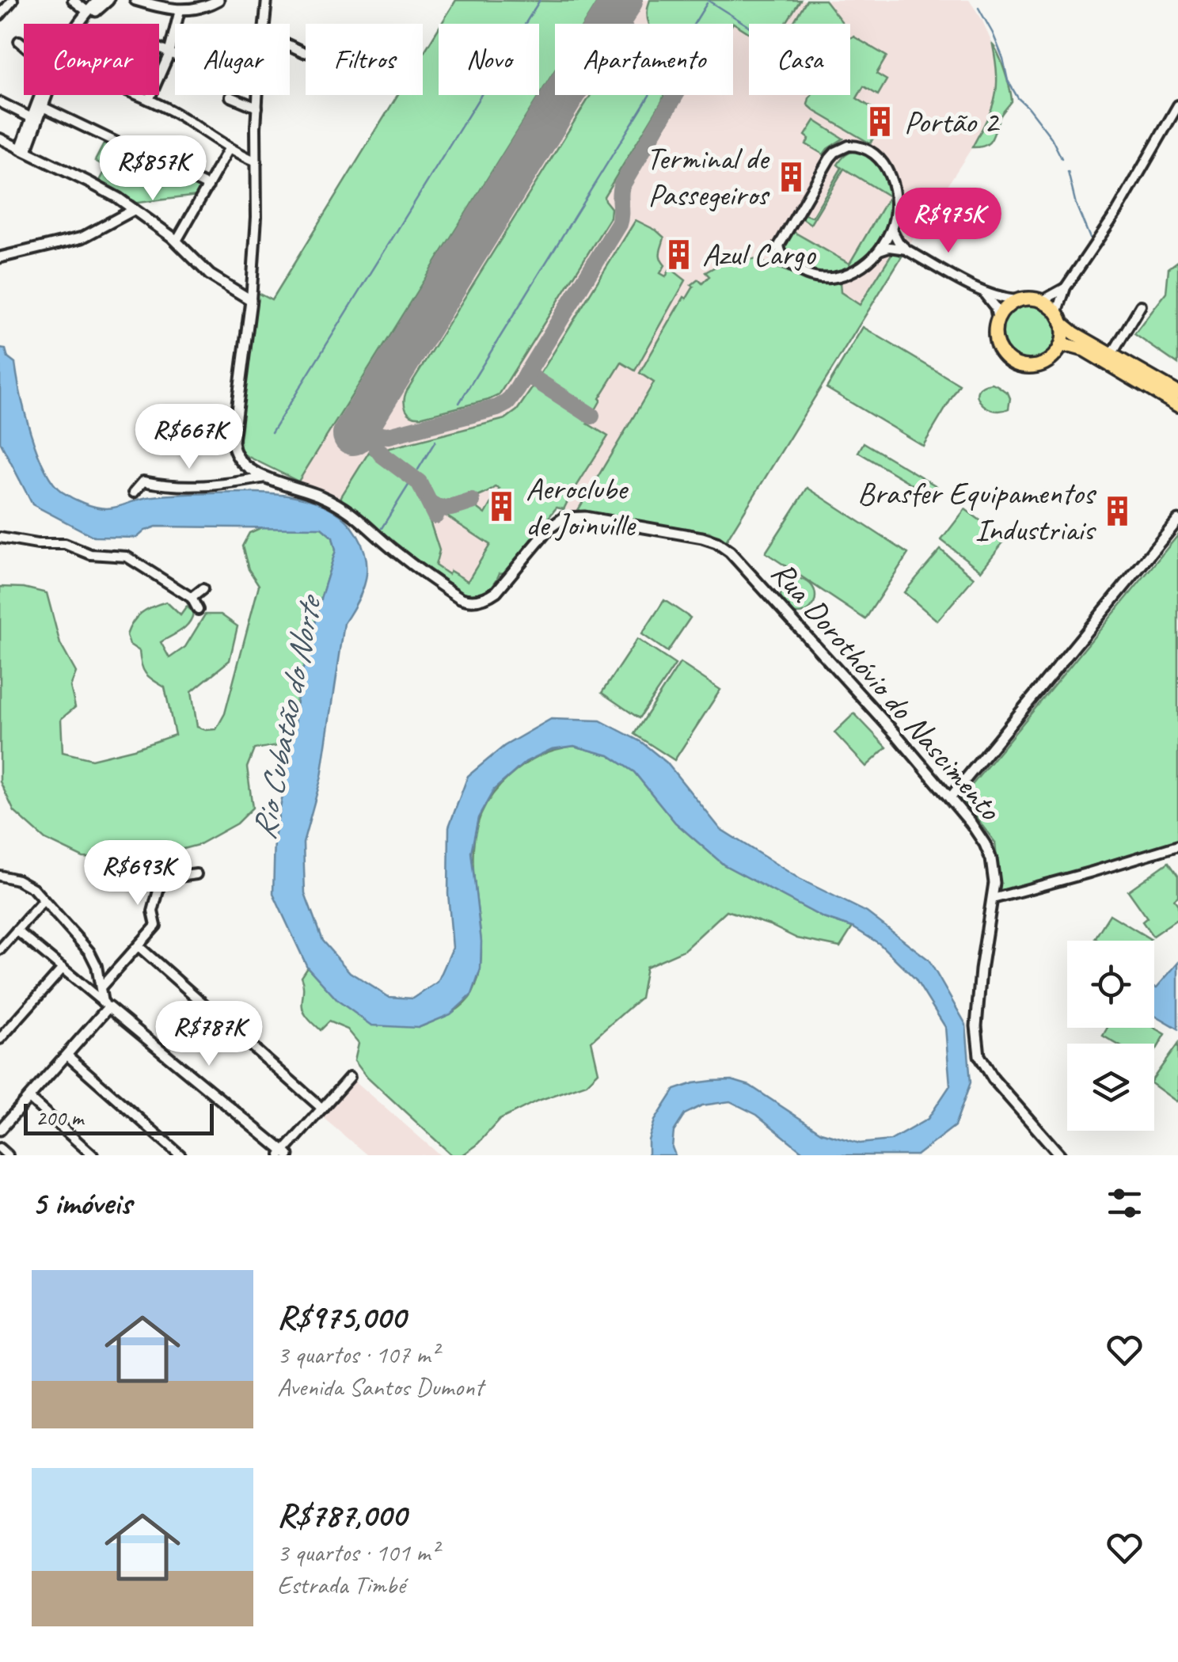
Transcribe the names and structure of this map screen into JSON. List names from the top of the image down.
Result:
{
  "streets": {
    "street": ["Rua Dorothóvio do Nascimento"]
  },
  "water": ["Rio Cubatão do Norte"],
  "places": {
    "building": [
      "Portão 2",
      "Terminal de Passegeiros",
      "Azul Cargo",
      "Aeroclube de Joinville",
      "Brasfer Equipamentos Industriais"
    ]
  },
  "scale_bar": "200 m",
  "page": {
    "chip": [
      "Comprar",
      "Alugar",
      "Filtros",
      "Novo",
      "Apartamento",
      "Casa"
    ],
    "price": [
      "R$857K",
      "R$975K",
      "R$667K",
      "R$693K",
      "R$787K"
    ],
    "scale": "200 m",
    "heading": "5 imóveis",
    "list": [
      {
        "name": "R$975,000",
        "note": "3 quartos · 107 m² · Avenida Santos Dumont"
      },
      {
        "name": "R$787,000",
        "note": "3 quartos · 101 m² · Estrada Timbé"
      }
    ]
  }
}
